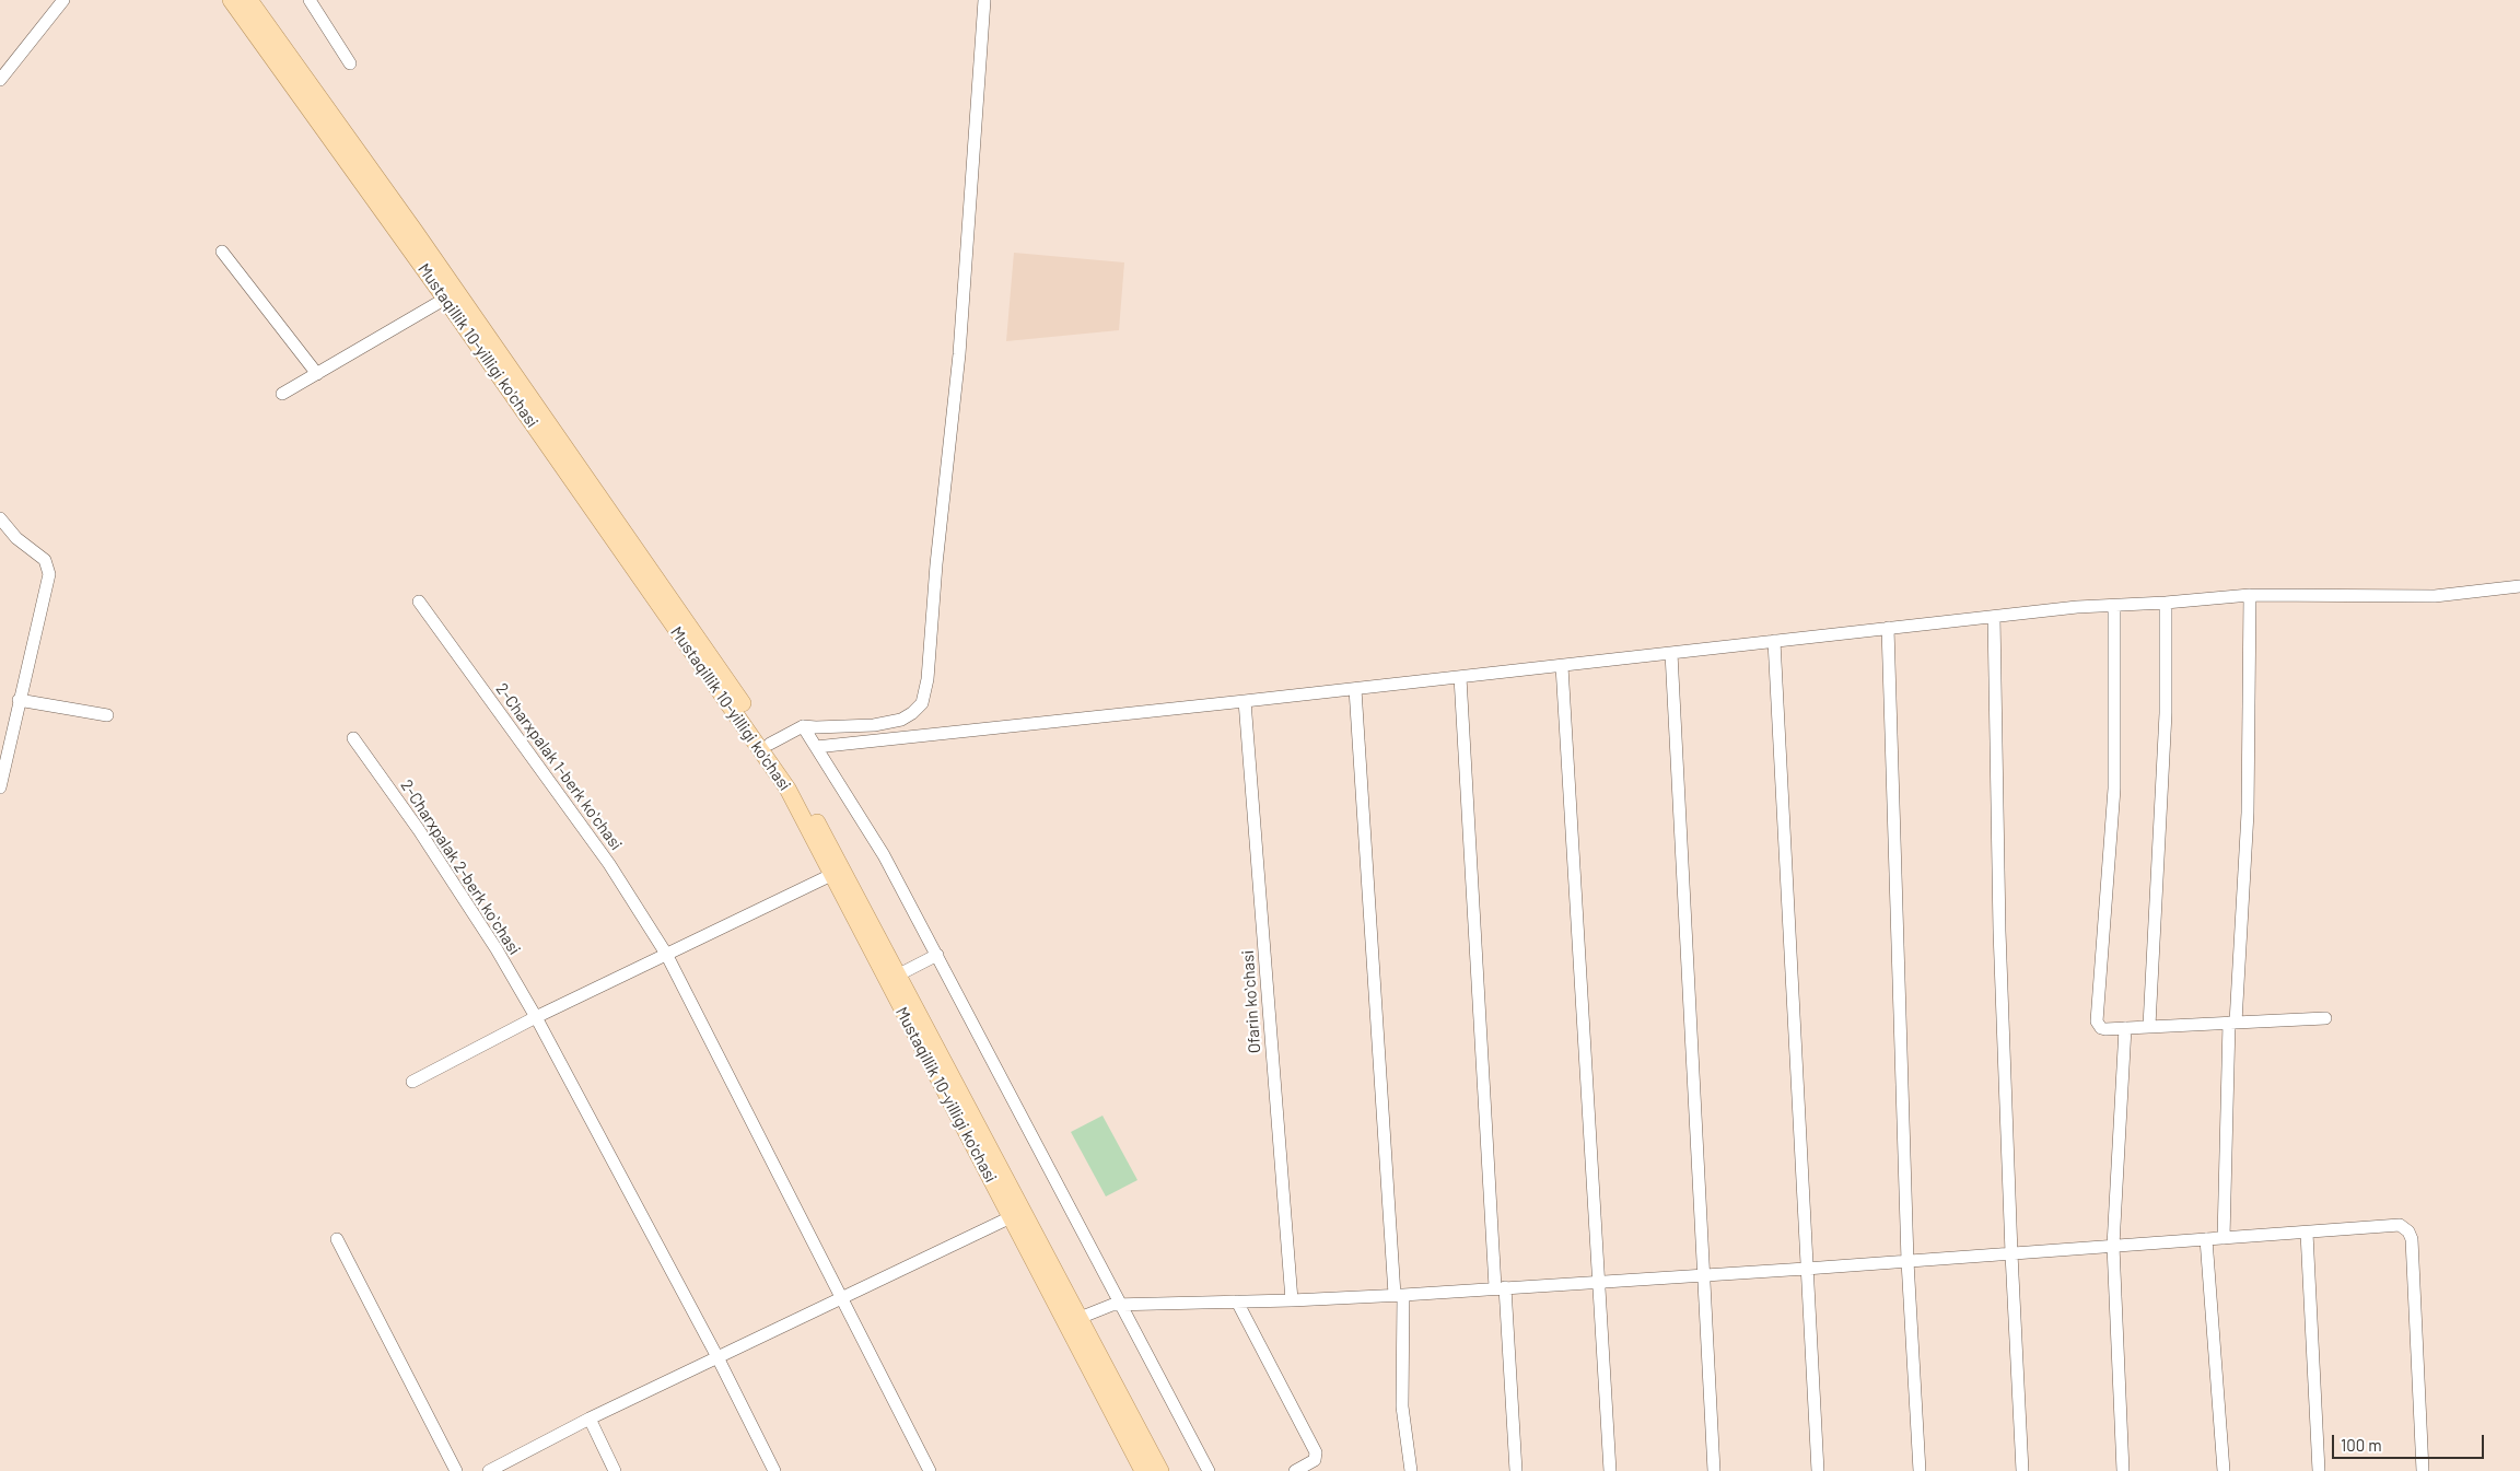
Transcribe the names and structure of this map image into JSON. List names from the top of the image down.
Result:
{
  "streets": {
    "main road": ["Mustaqillik 10-yilligi ko'chasi"],
    "street": ["2-Charxpalak 1-berk koʻchasi", "2-Charxpalak 2-berk koʻchasi", "Ofarin koʻchasi"]
  },
  "scale_bar": "100 m"
}
